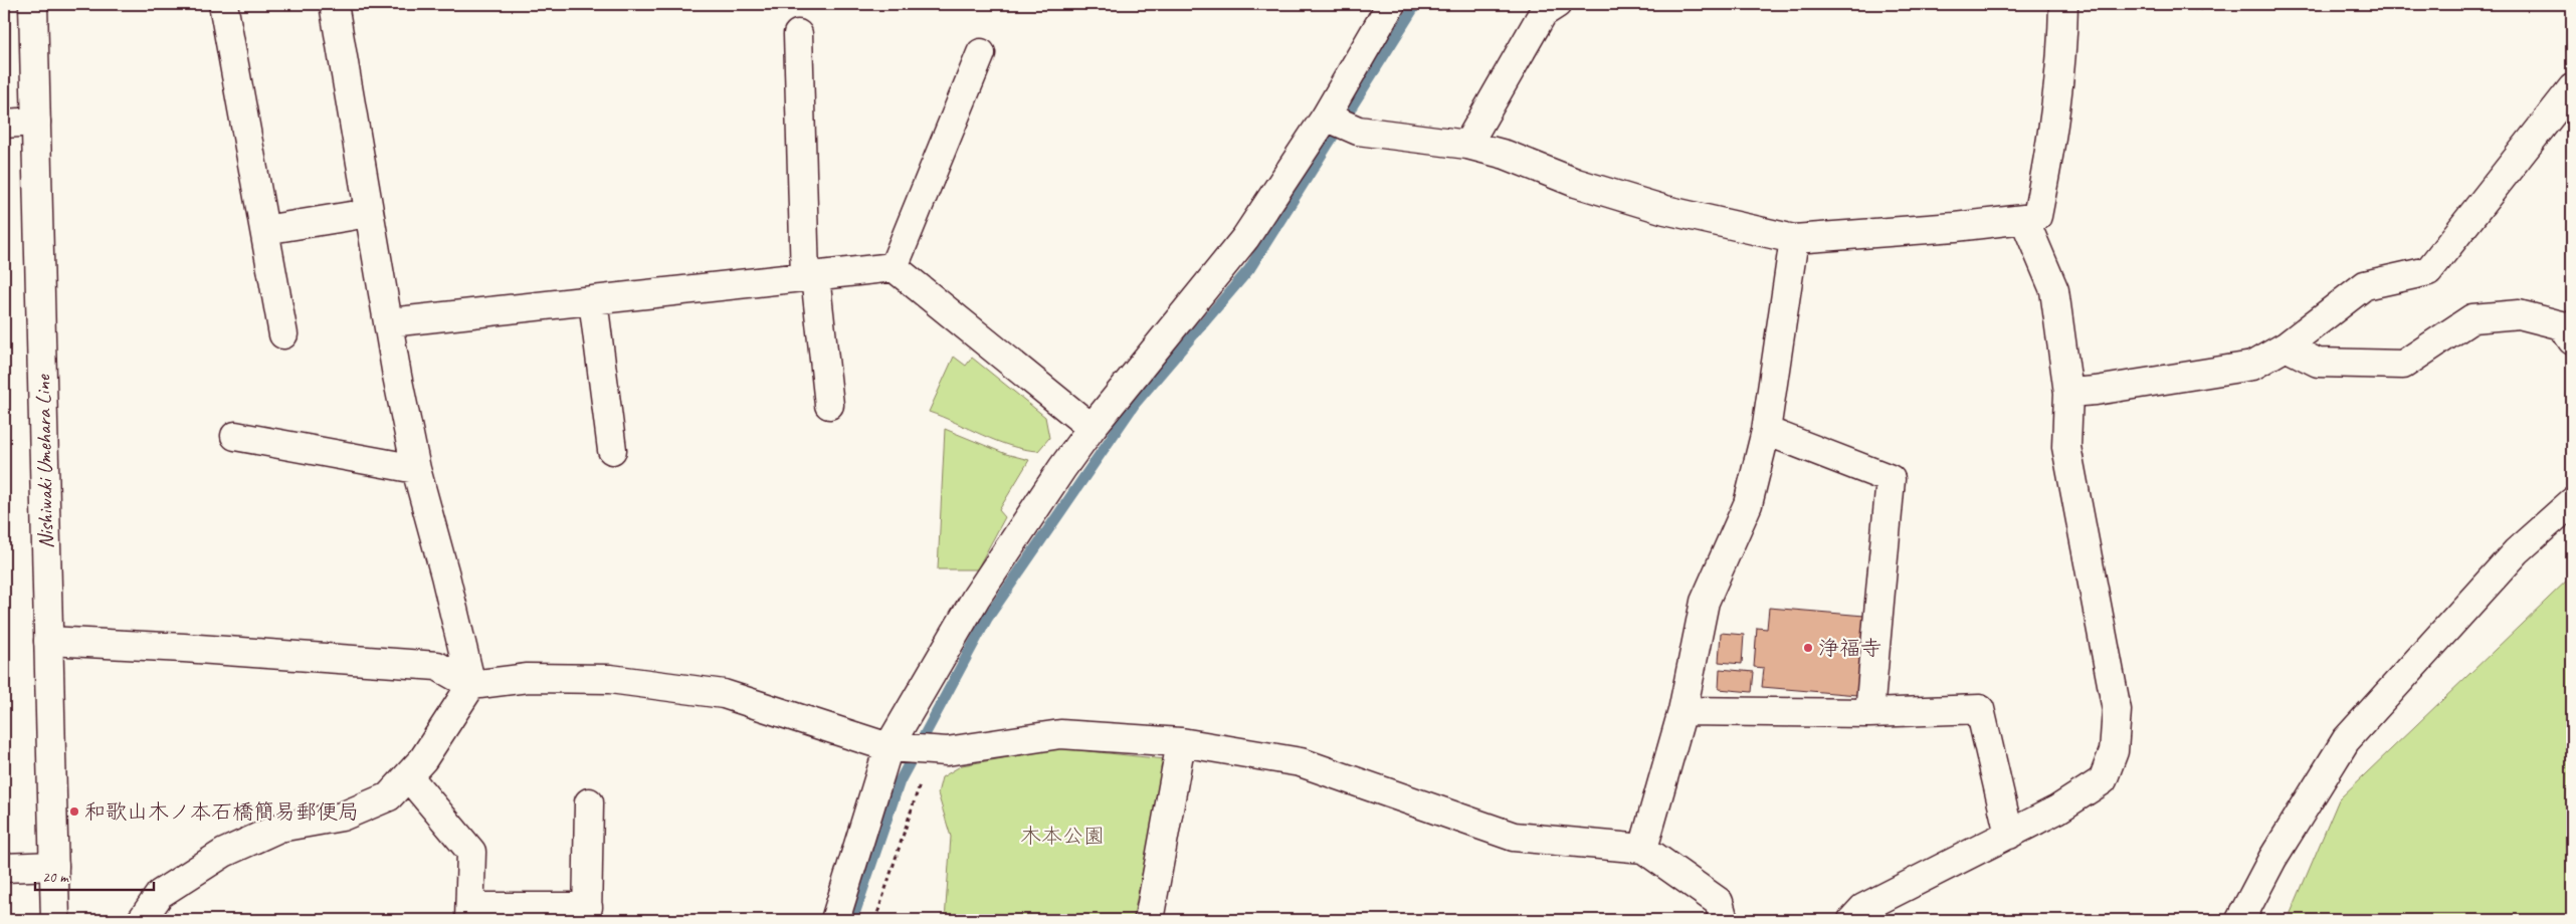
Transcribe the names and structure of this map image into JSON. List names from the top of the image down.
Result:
{
  "streets": {
    "street": ["Nishiwaki Umehara Line"]
  },
  "parks": ["木本公園"],
  "places": ["浄福寺", "和歌山木ノ本石橋簡易郵便局"],
  "scale_bar": "20 m"
}
